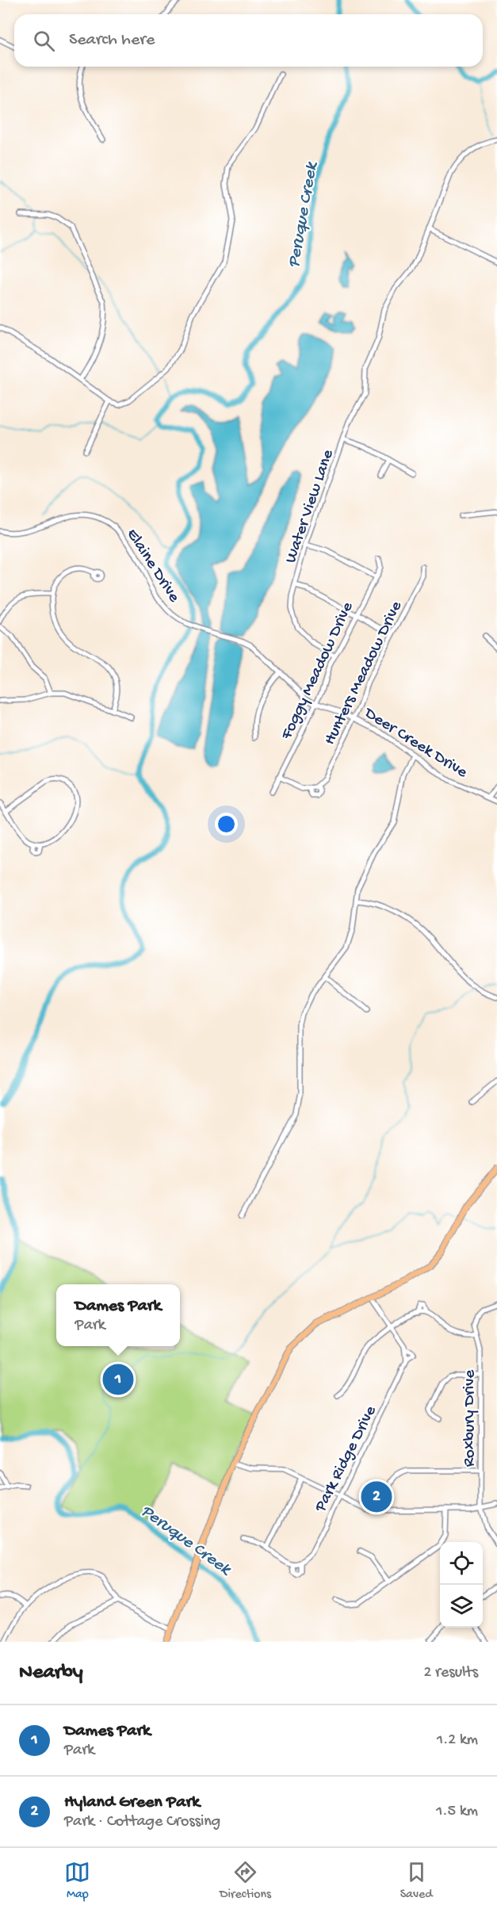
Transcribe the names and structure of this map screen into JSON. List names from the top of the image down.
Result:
{
  "streets": {
    "street": [
      "Water View Lane",
      "Elaine Drive",
      "Foggy Meadow Drive",
      "Hunters Meadow Drive",
      "Deer Creek Drive",
      "Roxbury Drive",
      "Park Ridge Drive"
    ]
  },
  "crossings": [
    ["Water View Lane", "Foggy Meadow Drive"],
    ["Elaine Drive", "Deer Creek Drive"],
    ["Foggy Meadow Drive", "Deer Creek Drive"],
    ["Hunters Meadow Drive", "Deer Creek Drive"]
  ],
  "water": ["Peruque Creek"],
  "page": {
    "search": "Search here",
    "popup": ["Dames Park", "Park"],
    "pins": ["1", "2"],
    "heading": ["Nearby", "2 results"],
    "list": [
      {
        "mark": "1",
        "name": "Dames Park",
        "note": "Park",
        "value": "1.2 km"
      },
      {
        "mark": "2",
        "name": "Hyland Green Park",
        "note": "Park · Cottage Crossing",
        "value": "1.5 km"
      }
    ],
    "nav": ["Map", "Directions", "Saved"]
  }
}
